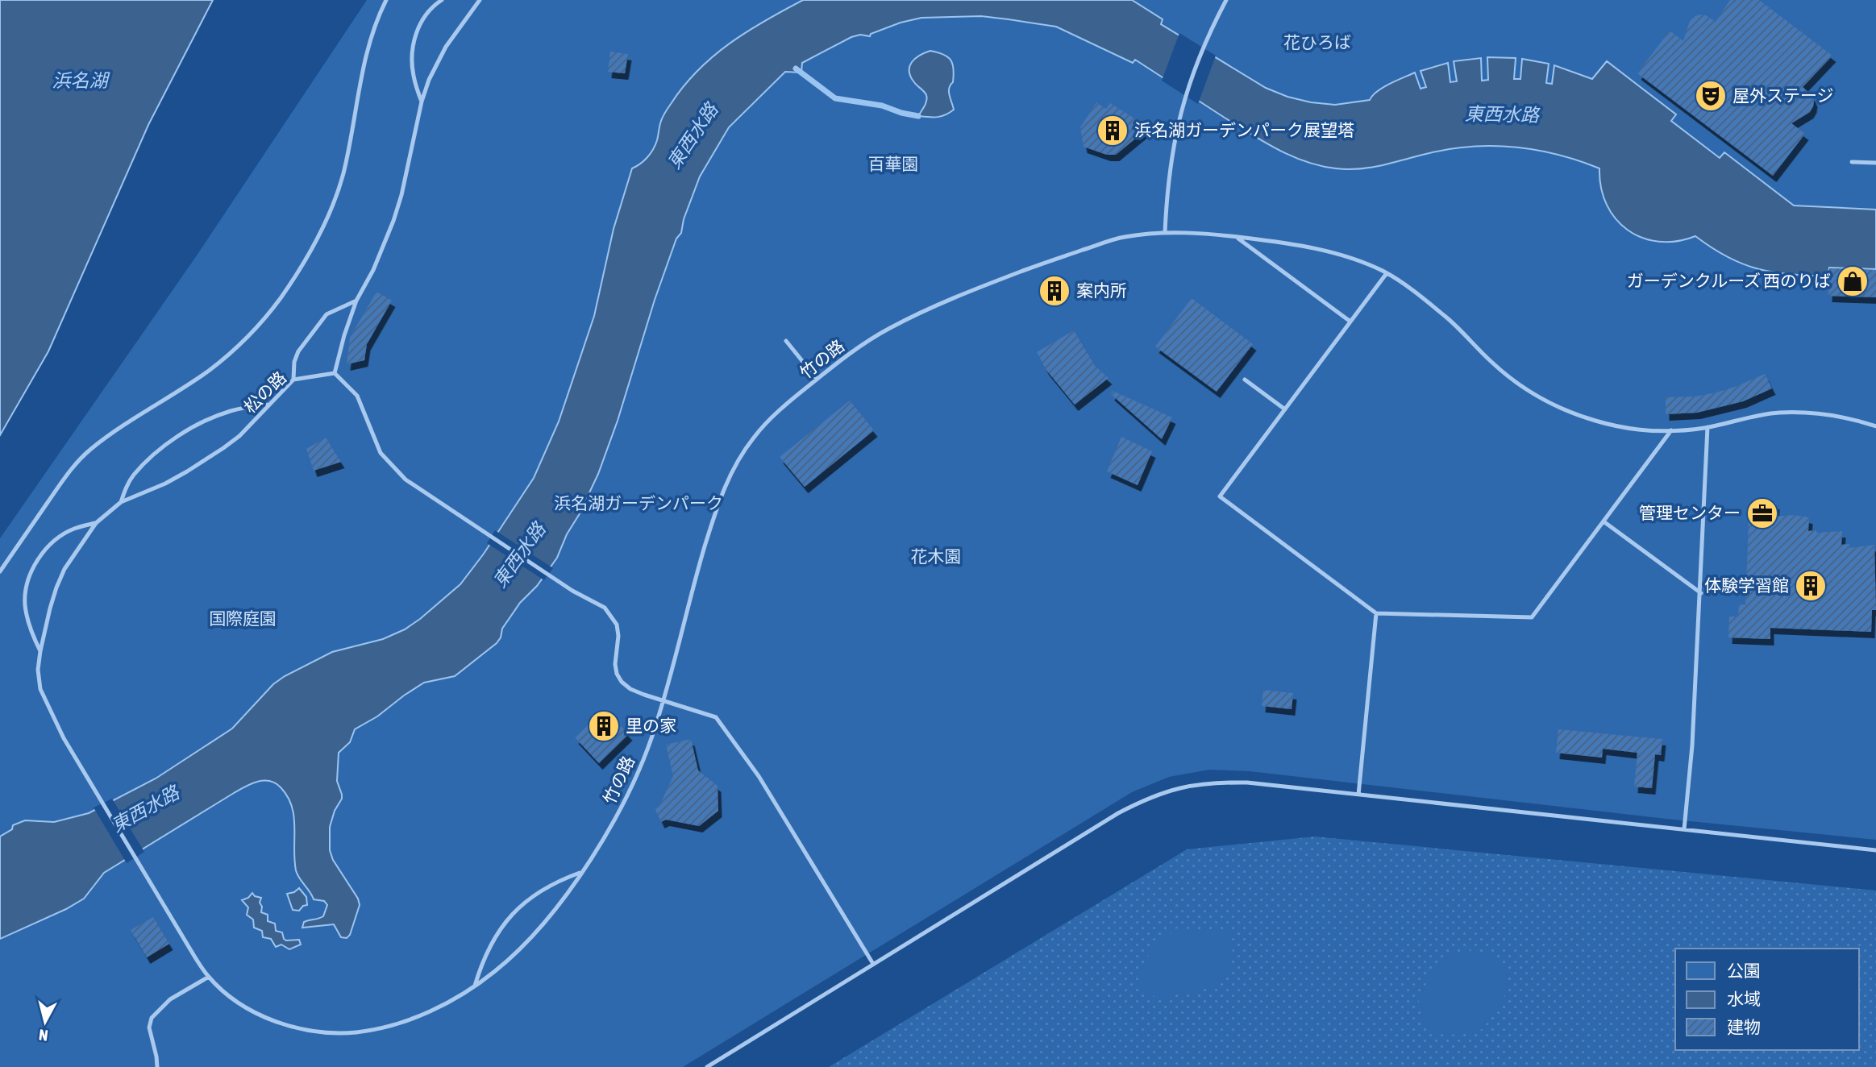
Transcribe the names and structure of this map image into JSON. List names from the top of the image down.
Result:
{
  "streets": {
    "lane": ["竹の路", "松の路"]
  },
  "crossings": [
    ["竹の路", "松の路"]
  ],
  "water": ["浜名湖", "東西水路"],
  "parks": [
    "花ひろば",
    "百華園",
    "浜名湖ガーデンパーク",
    "花木園",
    "国際庭園"
  ],
  "places": {
    "theatre": ["屋外ステージ"],
    "building": [
      "浜名湖ガーデンパーク展望塔",
      "案内所",
      "体験学習館",
      "里の家"
    ],
    "shop": ["ガーデンクルーズ 西のりば"],
    "office": ["管理センター"]
  },
  "legend": ["公園", "水域", "建物"],
  "north": "bottom"
}
